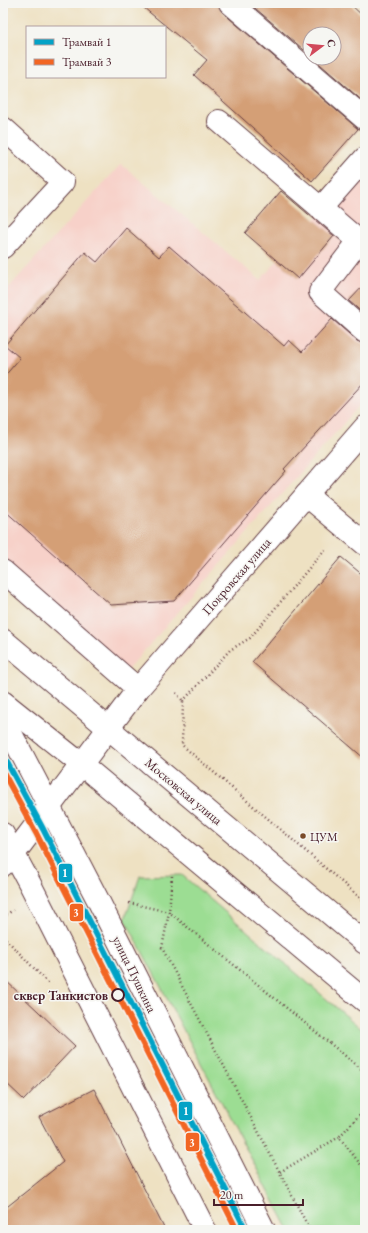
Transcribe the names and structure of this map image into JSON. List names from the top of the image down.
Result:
{
  "streets": {
    "main road": ["Покровская улица", "Московская улица", "улица Пушкина"]
  },
  "crossings": [
    ["Покровская улица", "Московская улица"],
    ["Покровская улица", "улица Пушкина"]
  ],
  "places": ["ЦУМ", "сквер Танкистов"],
  "lines": ["tram line 1", "tram line 3"],
  "legend": ["Трамвай 1", "Трамвай 3"],
  "scale_bar": "20 m",
  "north": "right"
}
